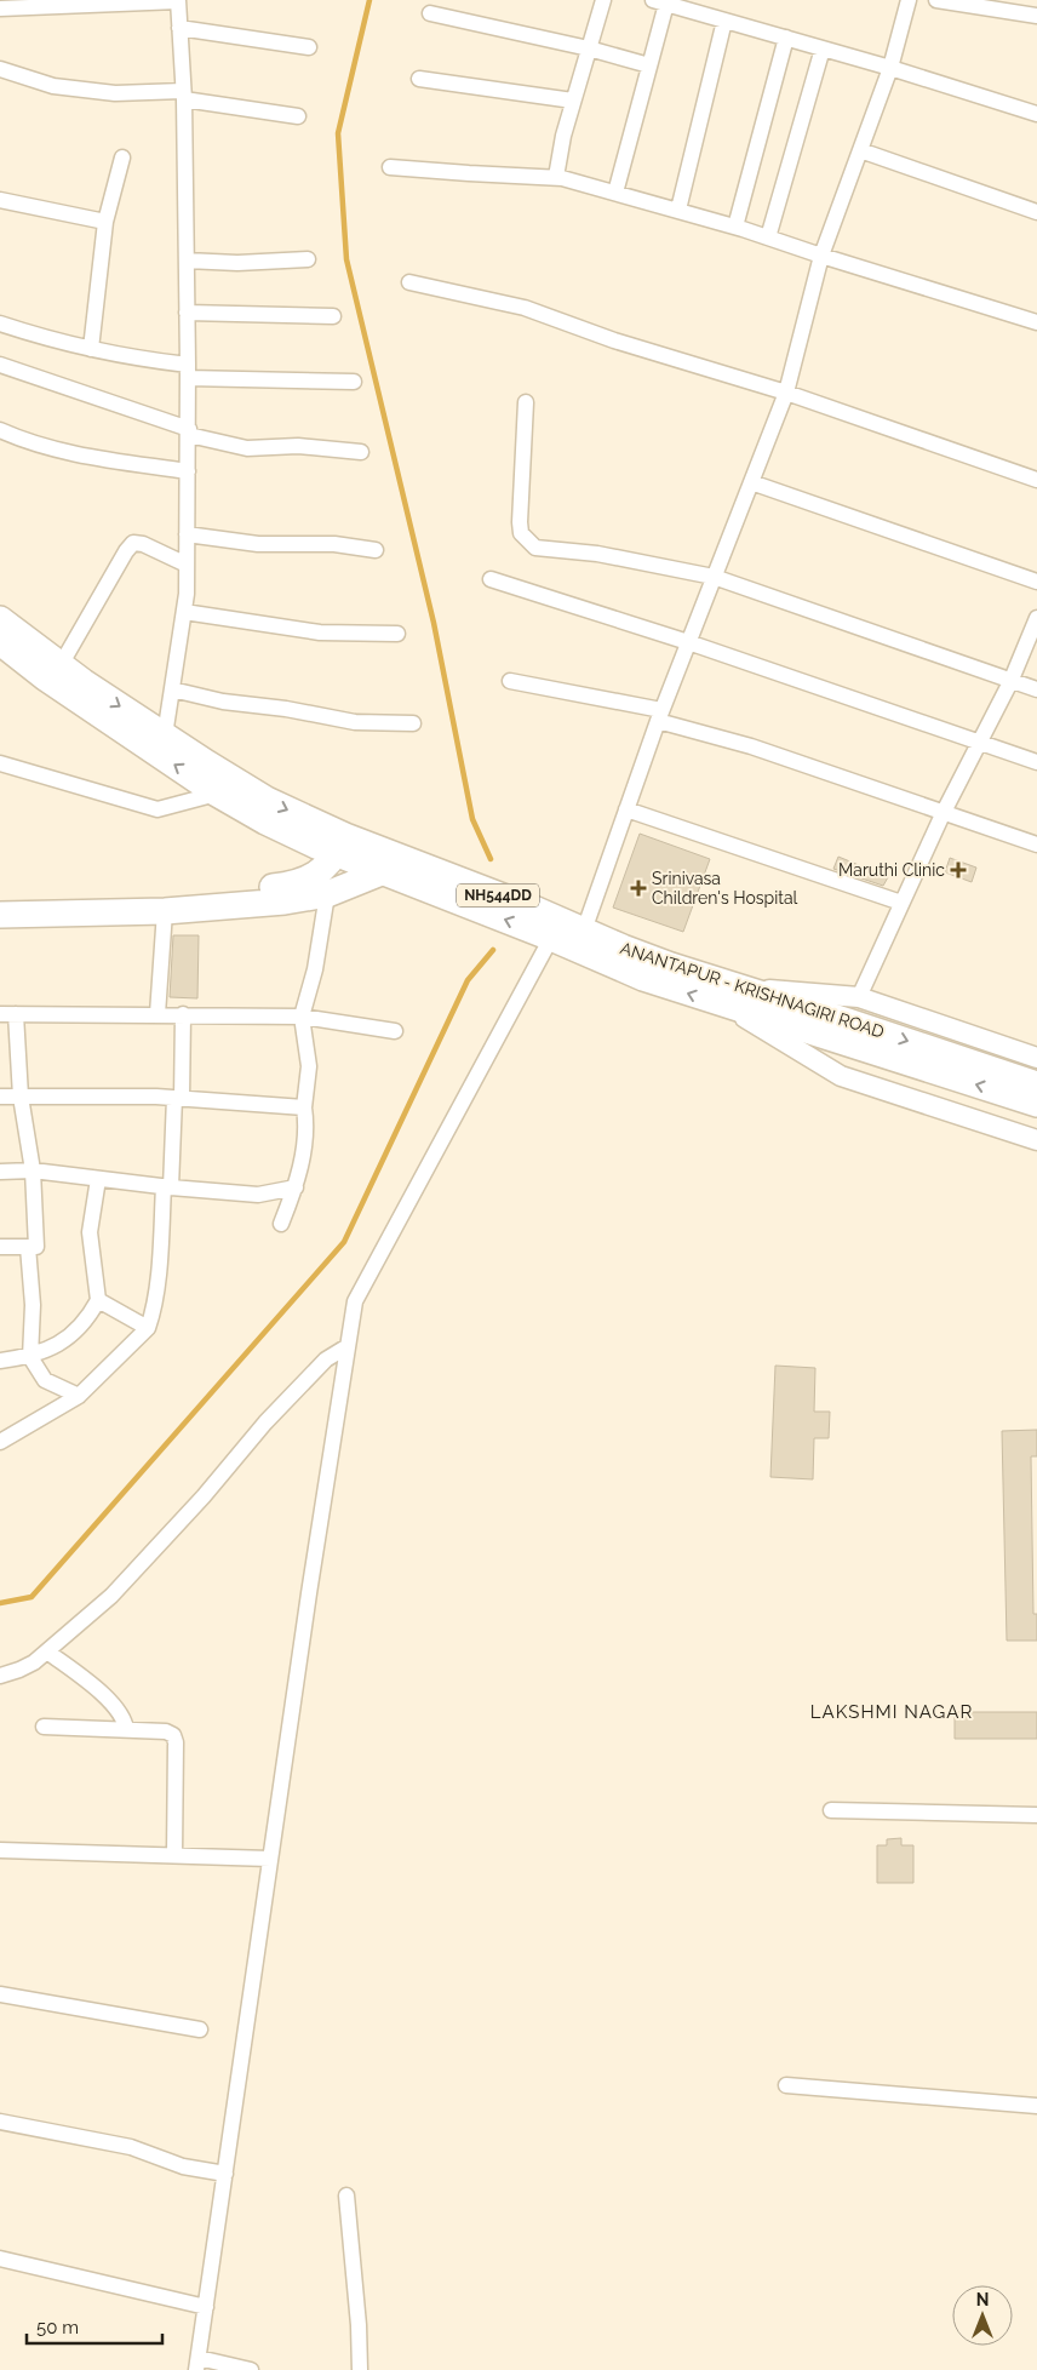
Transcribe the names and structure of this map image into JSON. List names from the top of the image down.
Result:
{
  "streets": {
    "highway": ["NH544DD", "ANANTAPUR - KRISHNAGIRI ROAD"]
  },
  "districts": ["LAKSHMI NAGAR"],
  "places": {
    "health": ["Maruthi Clinic", "Srinivasa Children's Hospital"]
  },
  "scale_bar": "50 m",
  "north": "top"
}
